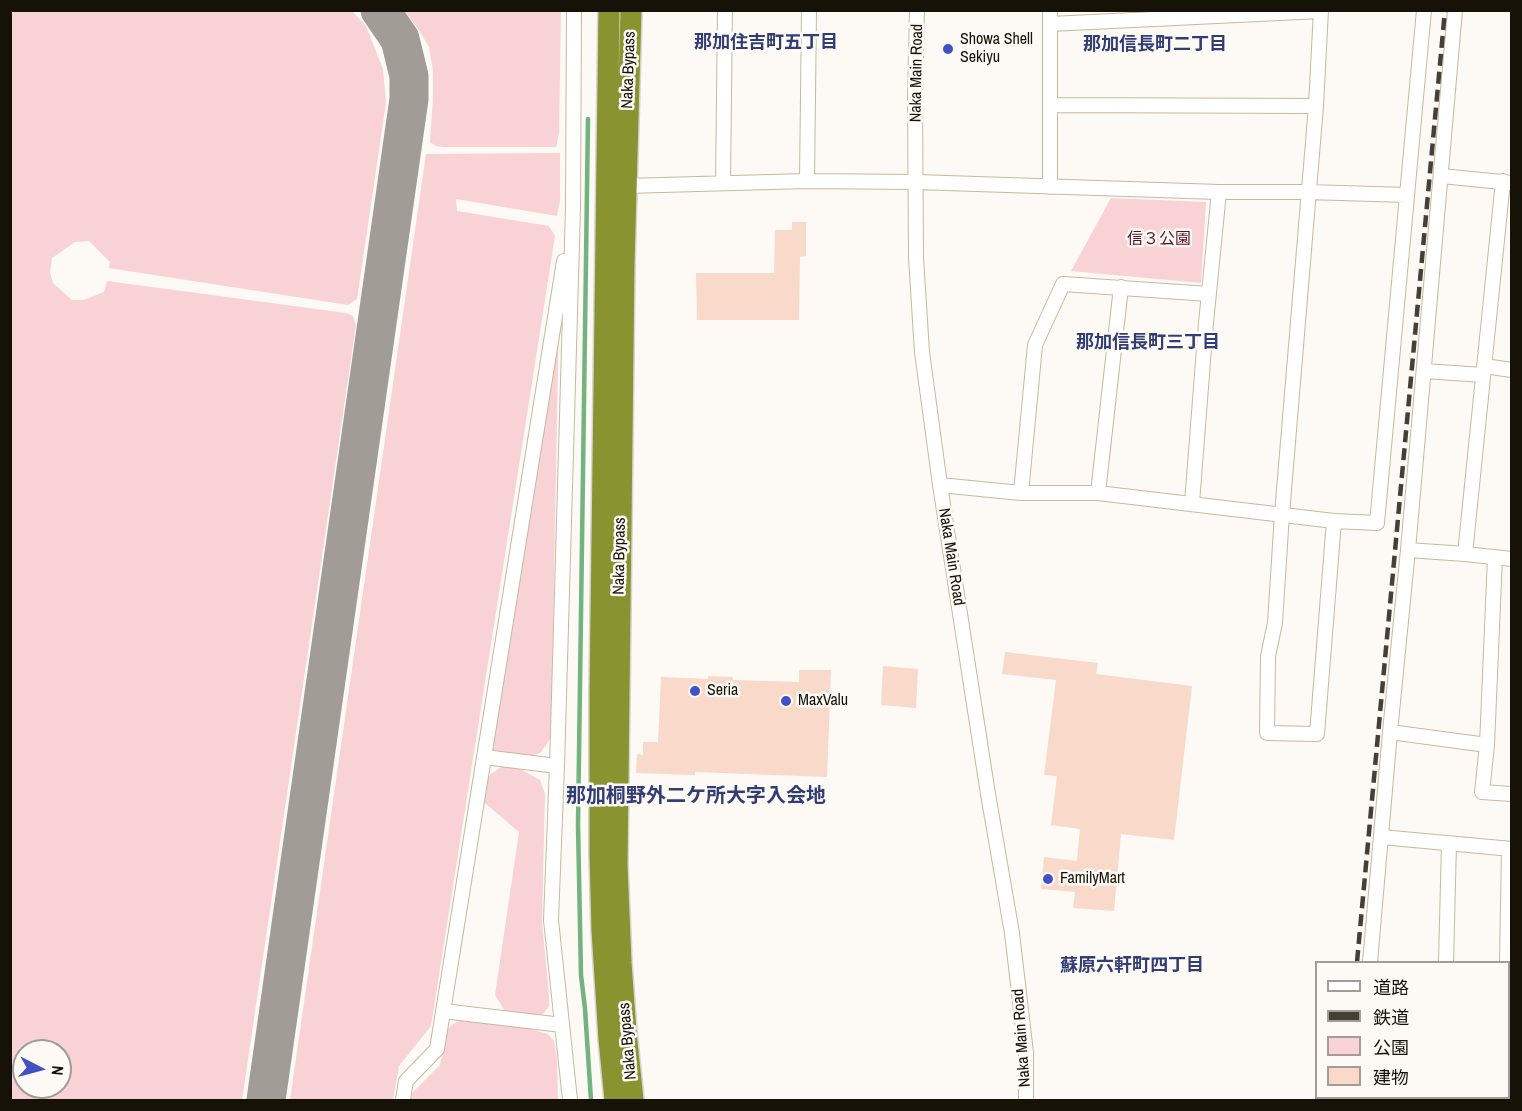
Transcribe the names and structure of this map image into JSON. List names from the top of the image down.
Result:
{
  "streets": {
    "highway": ["Naka Bypass"],
    "street": ["Naka Main Road"]
  },
  "districts": [
    "那加住吉町五丁目",
    "那加信長町二丁目",
    "那加信長町三丁目",
    "那加桐野外二ケ所大字入会地",
    "蘇原六軒町四丁目"
  ],
  "parks": ["信３公園"],
  "places": [
    "Showa Shell Sekiyu",
    "Seria",
    "MaxValu",
    "FamilyMart"
  ],
  "legend": [
    "道路",
    "鉄道",
    "公園",
    "建物"
  ],
  "north": "right"
}
